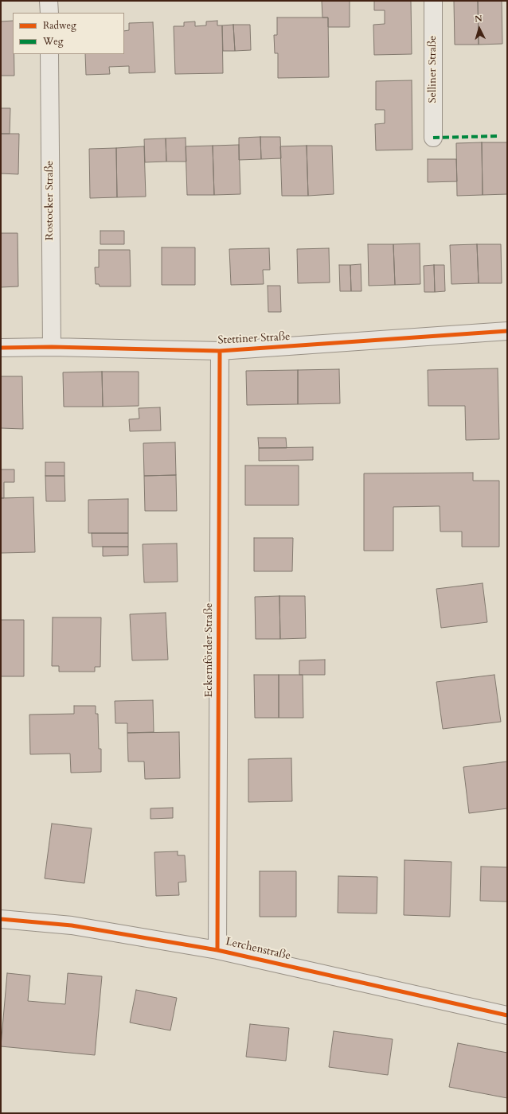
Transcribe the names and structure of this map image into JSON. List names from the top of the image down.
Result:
{
  "streets": {
    "street": [
      "Selliner Straße",
      "Rostocker Straße",
      "Stettiner Straße",
      "Eckernförder Straße",
      "Lerchenstraße"
    ]
  },
  "crossings": [
    ["Rostocker Straße", "Stettiner Straße"],
    ["Stettiner Straße", "Eckernförder Straße"],
    ["Eckernförder Straße", "Lerchenstraße"]
  ],
  "legend": ["Radweg", "Weg"],
  "north": "top"
}
